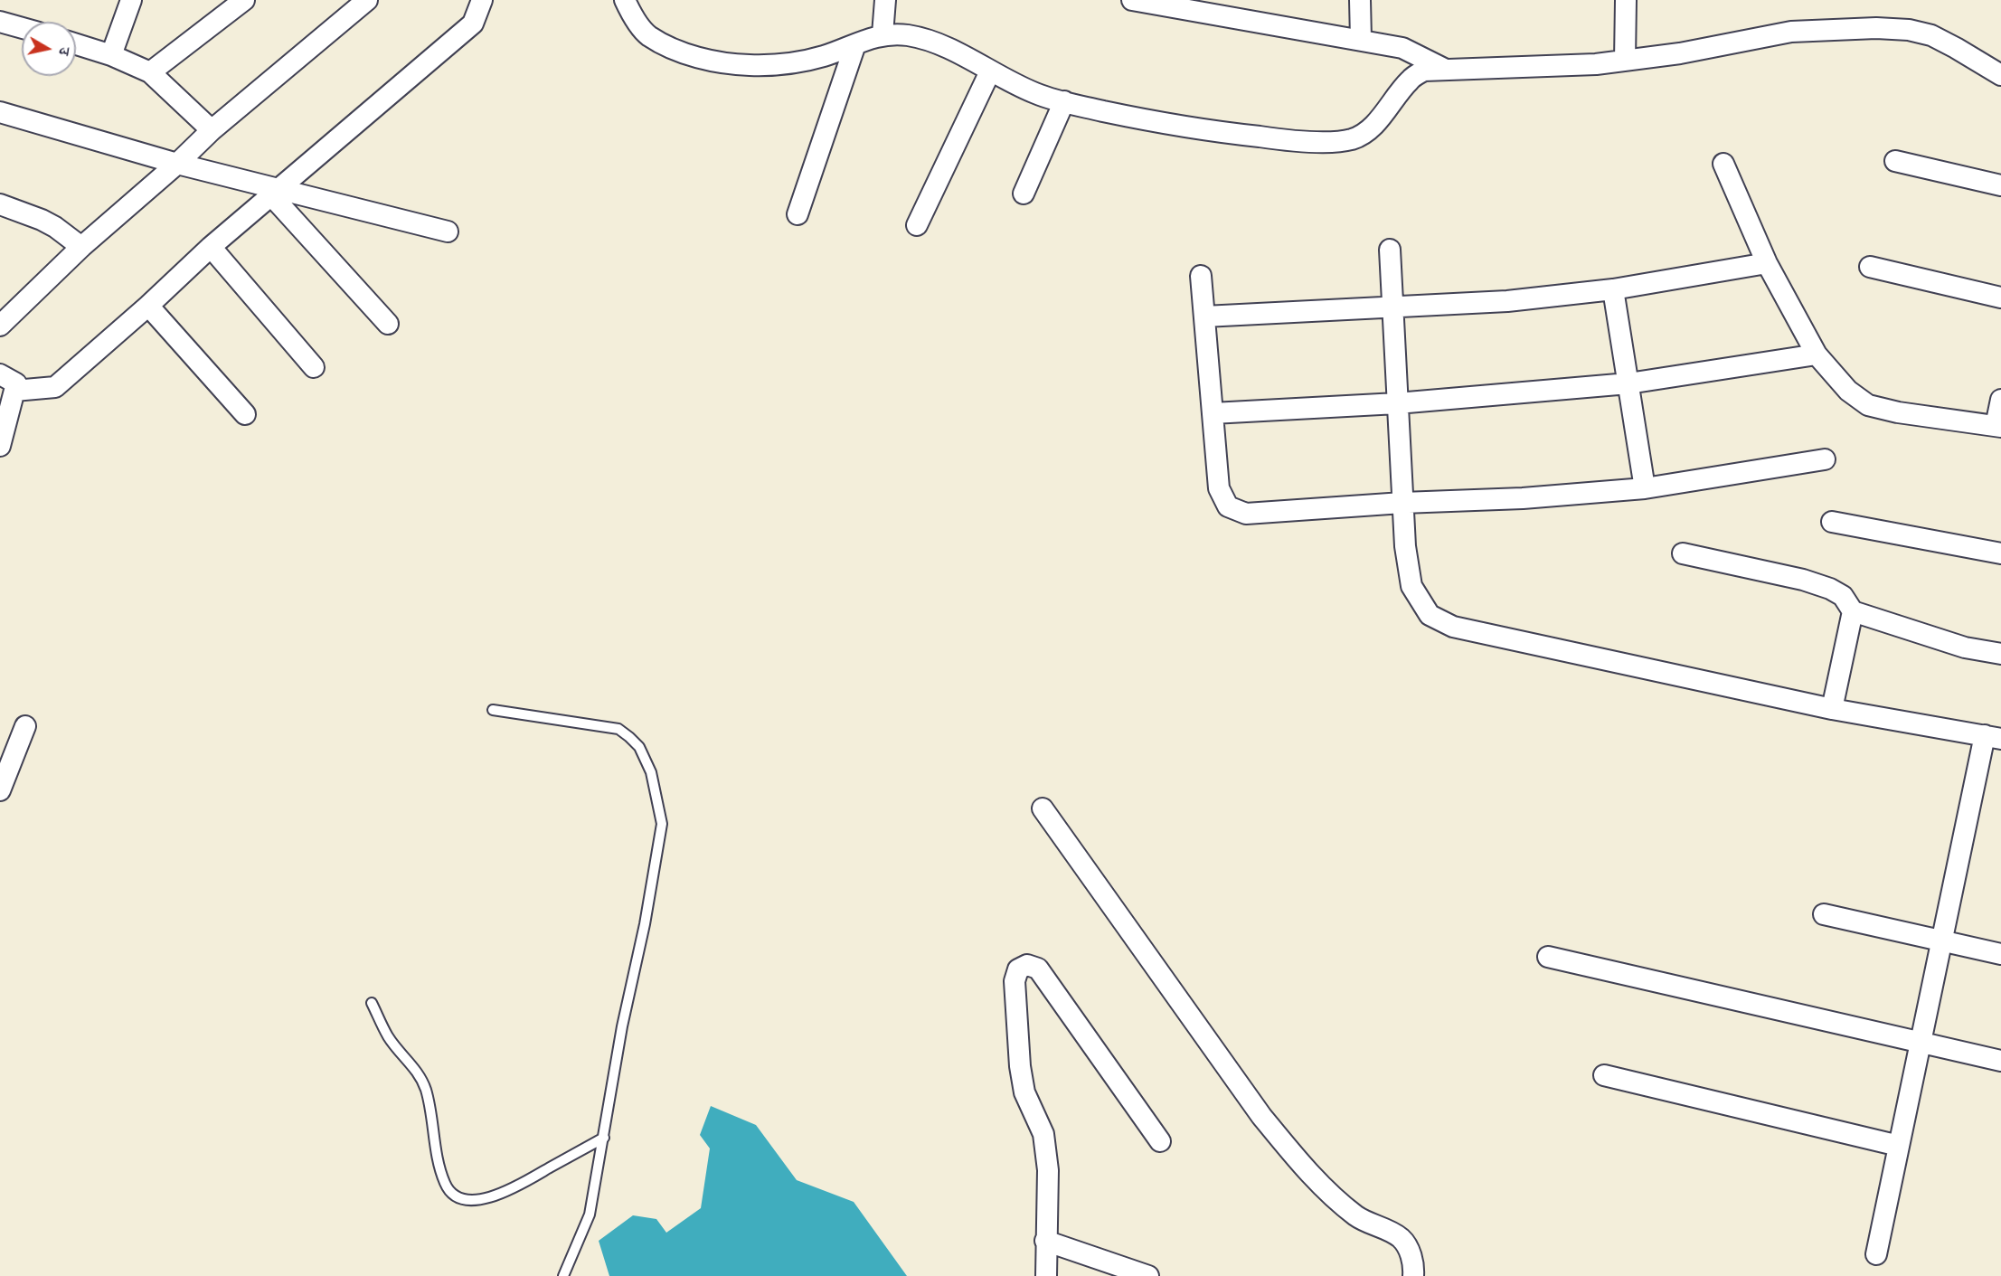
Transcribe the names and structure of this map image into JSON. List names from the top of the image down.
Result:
{
  "north": "right"
}
